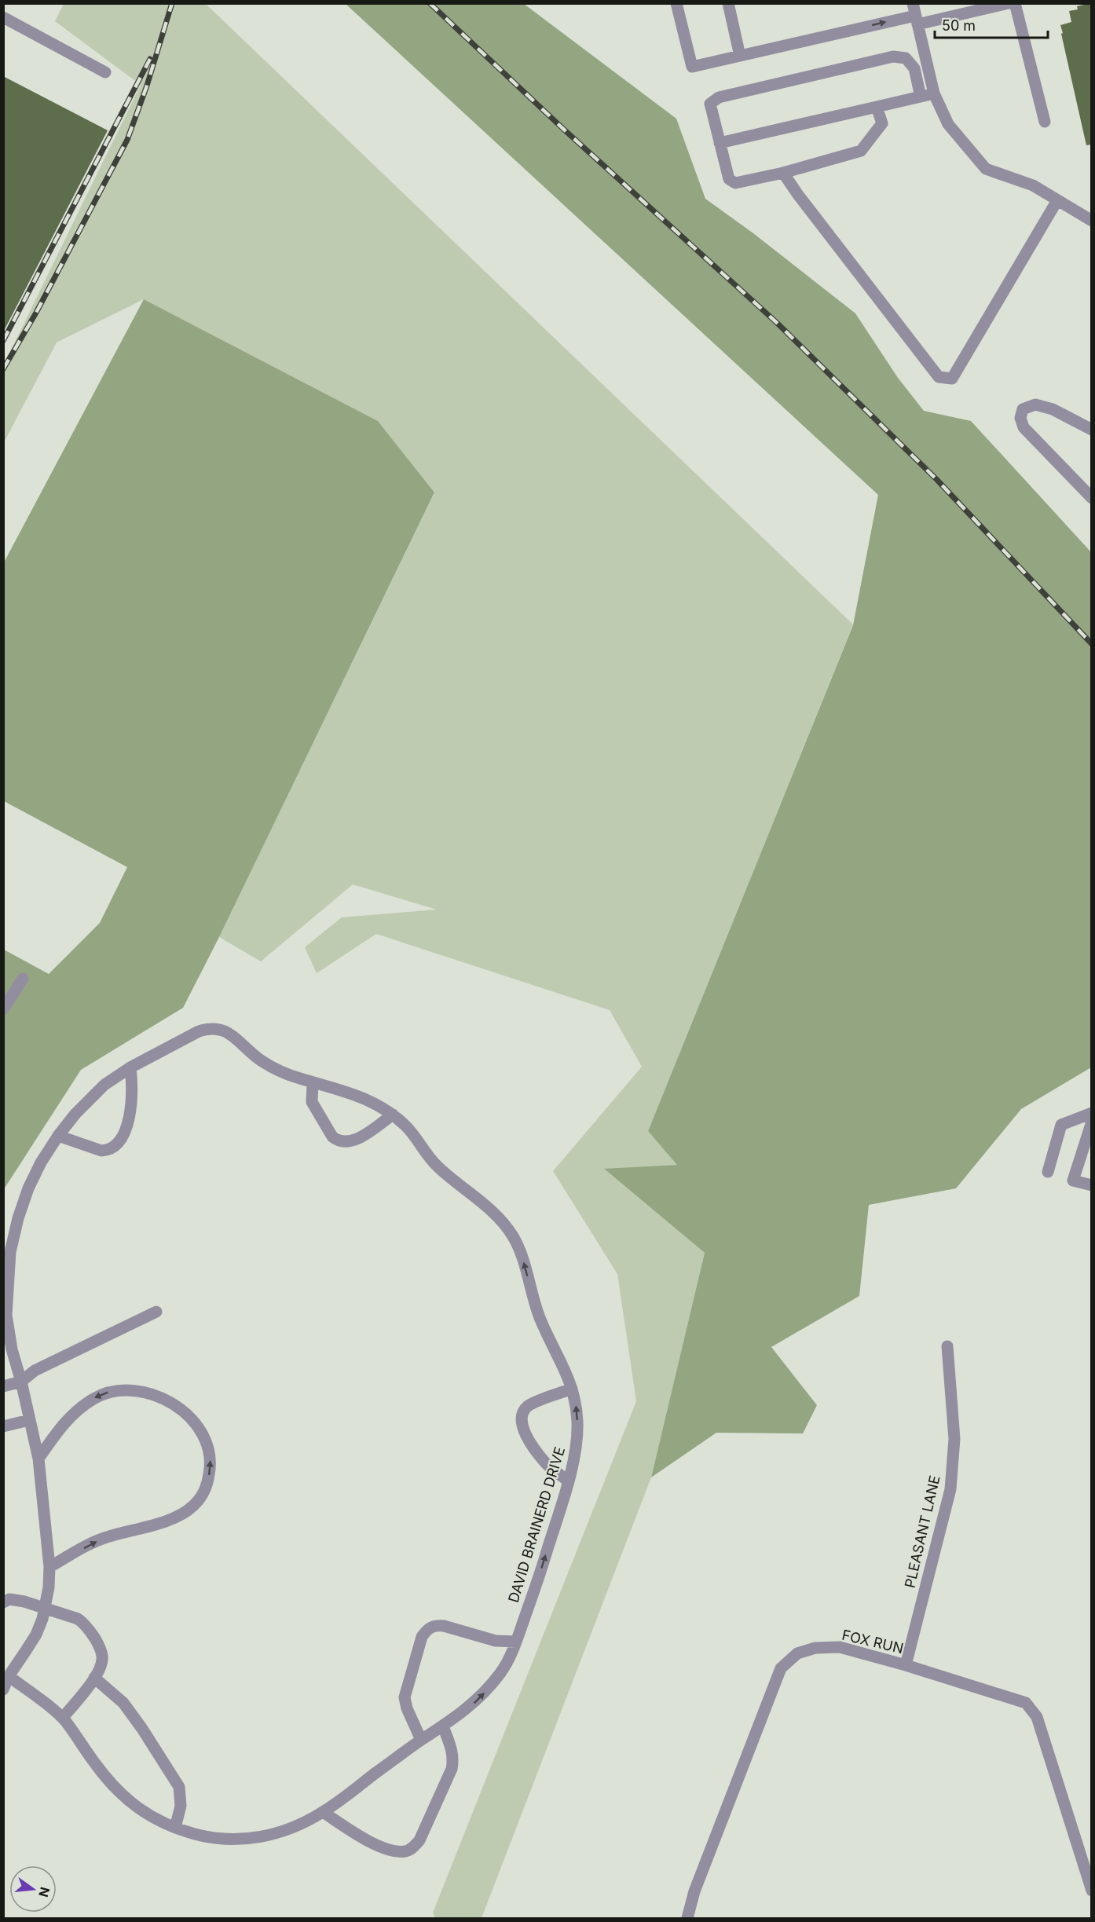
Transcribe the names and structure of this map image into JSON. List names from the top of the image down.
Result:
{
  "streets": {
    "street": ["DAVID BRAINERD DRIVE", "PLEASANT LANE", "FOX RUN"]
  },
  "crossings": [
    ["PLEASANT LANE", "FOX RUN"]
  ],
  "scale_bar": "50 m",
  "north": "right"
}
